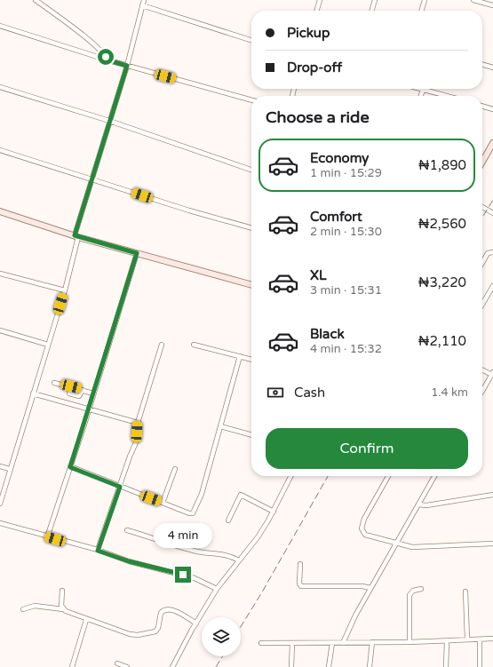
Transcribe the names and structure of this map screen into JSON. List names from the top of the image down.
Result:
{
  "page": {
    "banner": ["Pickup", "Drop-off"],
    "heading": "Choose a ride",
    "list": [
      {
        "name": "Economy",
        "note": "1 min · 15:29",
        "value": "₦1,890"
      },
      {
        "name": "Comfort",
        "note": "2 min · 15:30",
        "value": "₦2,560"
      },
      {
        "name": "XL",
        "note": "3 min · 15:31",
        "value": "₦3,220"
      },
      {
        "name": "Black",
        "note": "4 min · 15:32",
        "value": "₦2,110"
      }
    ],
    "pay": ["Cash", "1.4 km"],
    "buttons": "Confirm",
    "bubble": "4 min"
  }
}
